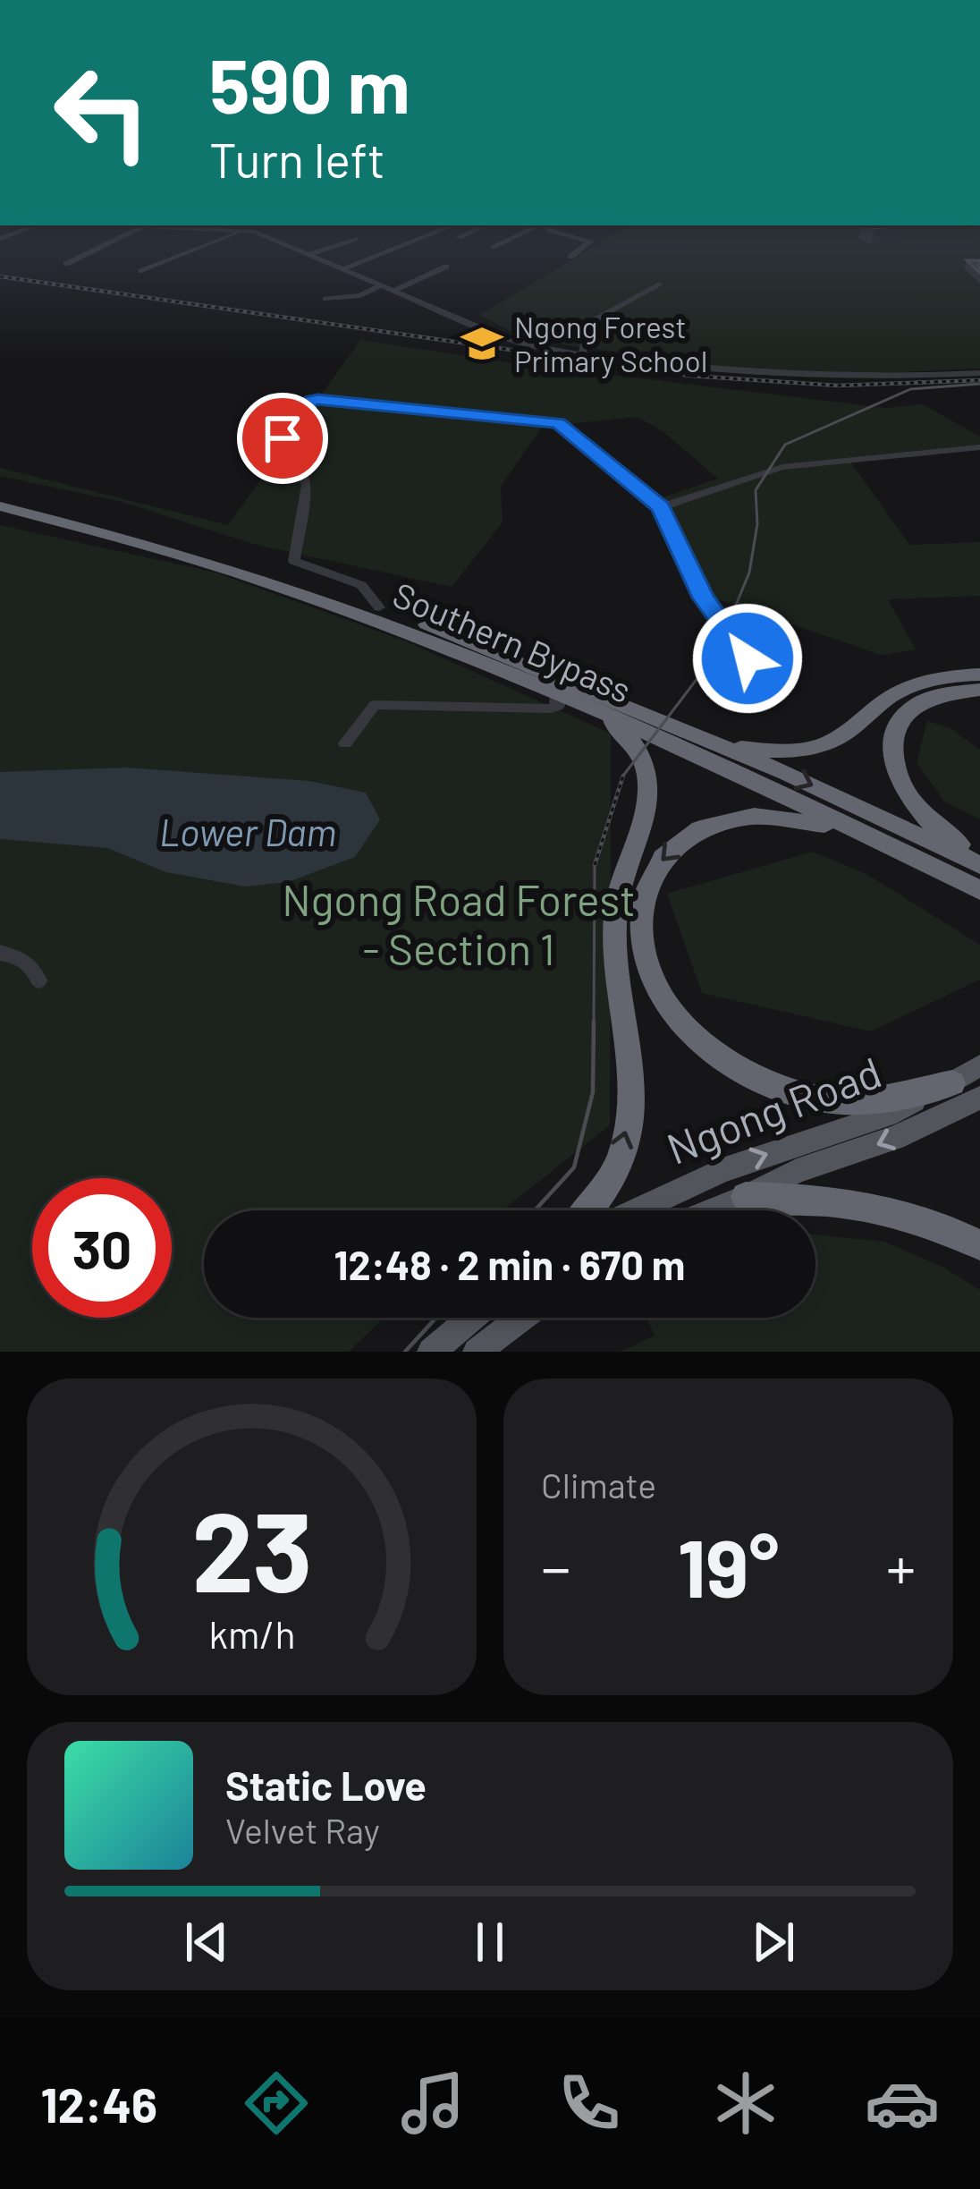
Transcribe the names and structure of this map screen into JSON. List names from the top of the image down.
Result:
{
  "streets": {
    "highway": ["Southern Bypass"],
    "main road": ["Ngong Road"]
  },
  "water": ["Lower Dam"],
  "parks": ["Ngong Road Forest - Section 1"],
  "places": {
    "school or university": ["Ngong Forest Primary School"]
  },
  "page": {
    "turn": ["590 m", "Turn left"],
    "limit": "30",
    "trip": "12:48 · 2 min · 670 m",
    "tile": "Climate",
    "heat": ["−", "19°", "+"],
    "song": ["Static Love", "Velvet Ray"],
    "tabs": "12:46",
    "gauge": ["23", "km/h"]
  }
}
